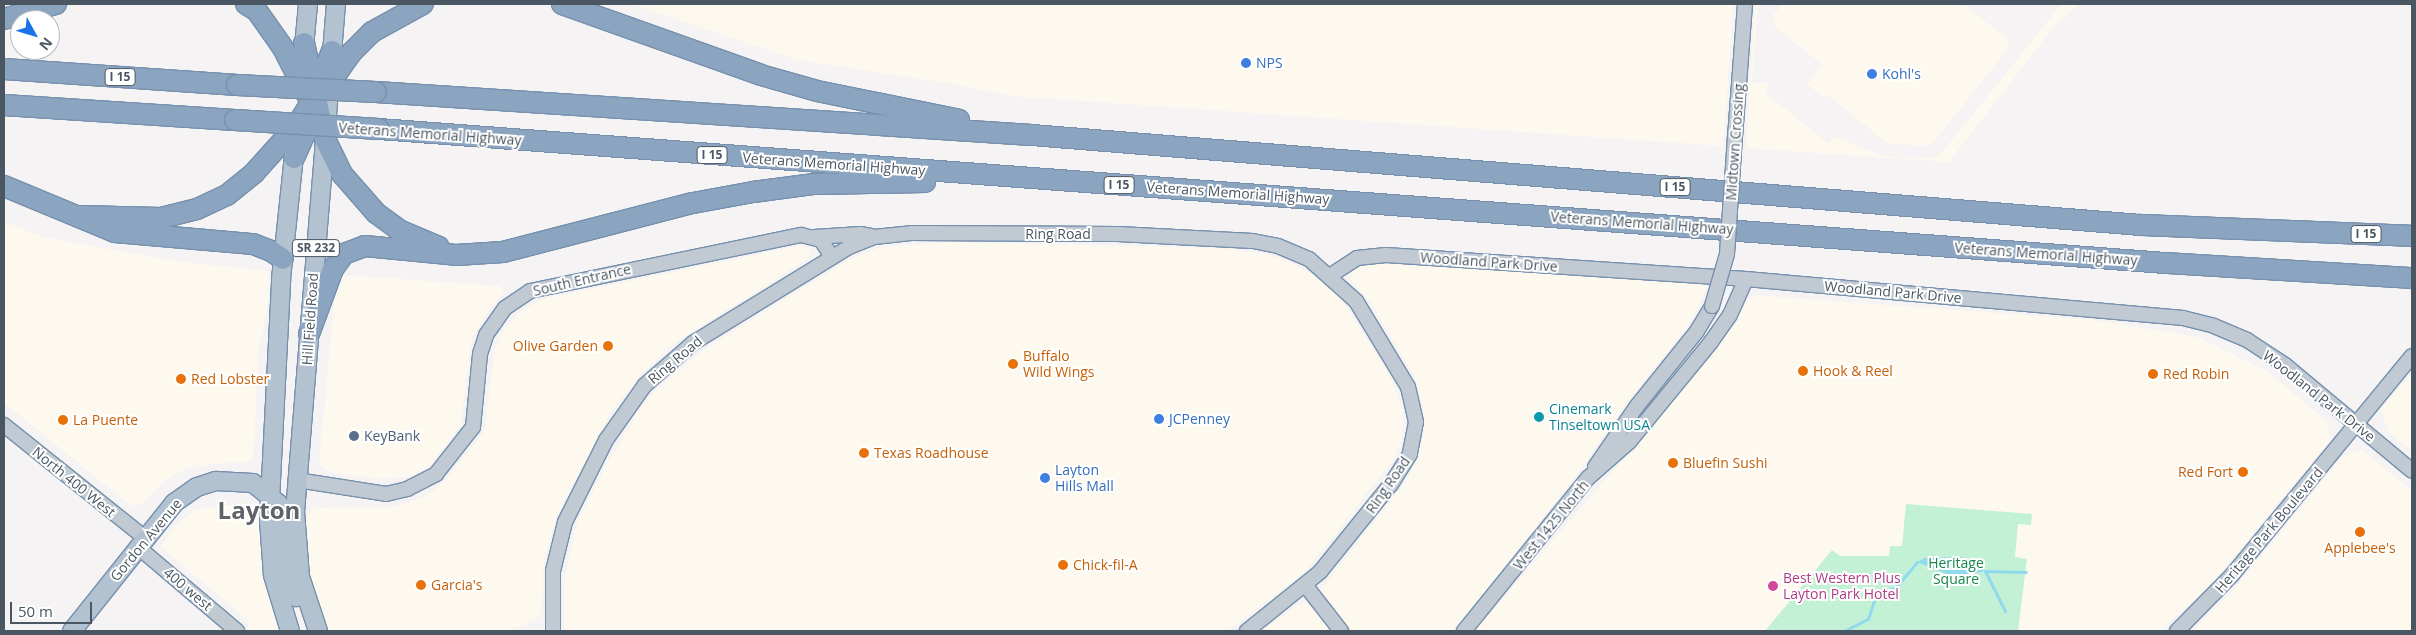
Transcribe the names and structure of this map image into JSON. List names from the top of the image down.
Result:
{
  "streets": {
    "highway": ["I 15", "Veterans Memorial Highway"],
    "main road": ["SR 232", "Hill Field Road", "Gordon Avenue"],
    "street": [
      "Midtown Crossing",
      "Ring Road",
      "Woodland Park Drive",
      "South Entrance",
      "North 400 West",
      "West 1425 North",
      "Heritage Park Boulevard",
      "400 west"
    ]
  },
  "crossings": [
    ["Midtown Crossing", "West 1425 North"],
    ["Ring Road", "Woodland Park Drive"],
    ["Ring Road", "South Entrance"],
    ["SR 232", "Gordon Avenue"],
    ["Woodland Park Drive", "West 1425 North"],
    ["Woodland Park Drive", "Heritage Park Boulevard"],
    ["South Entrance", "Hill Field Road"],
    ["North 400 West", "Gordon Avenue"],
    ["North 400 West", "400 west"],
    ["Gordon Avenue", "400 west"]
  ],
  "districts": ["Layton"],
  "parks": ["Heritage Square"],
  "places": [
    "NPS",
    "Kohl's",
    "Olive Garden",
    "Buffalo Wild Wings",
    "Hook & Reel",
    "Red Robin",
    "Red Lobster",
    "Cinemark Tinseltown USA",
    "JCPenney",
    "La Puente",
    "KeyBank",
    "Texas Roadhouse",
    "Bluefin Sushi",
    "Red Fort",
    "Layton Hills Mall",
    "Applebee's",
    "Chick-fil-A",
    "Garcia's",
    "Best Western Plus Layton Park Hotel"
  ],
  "scale_bar": "50 m",
  "north": "bottom right"
}
